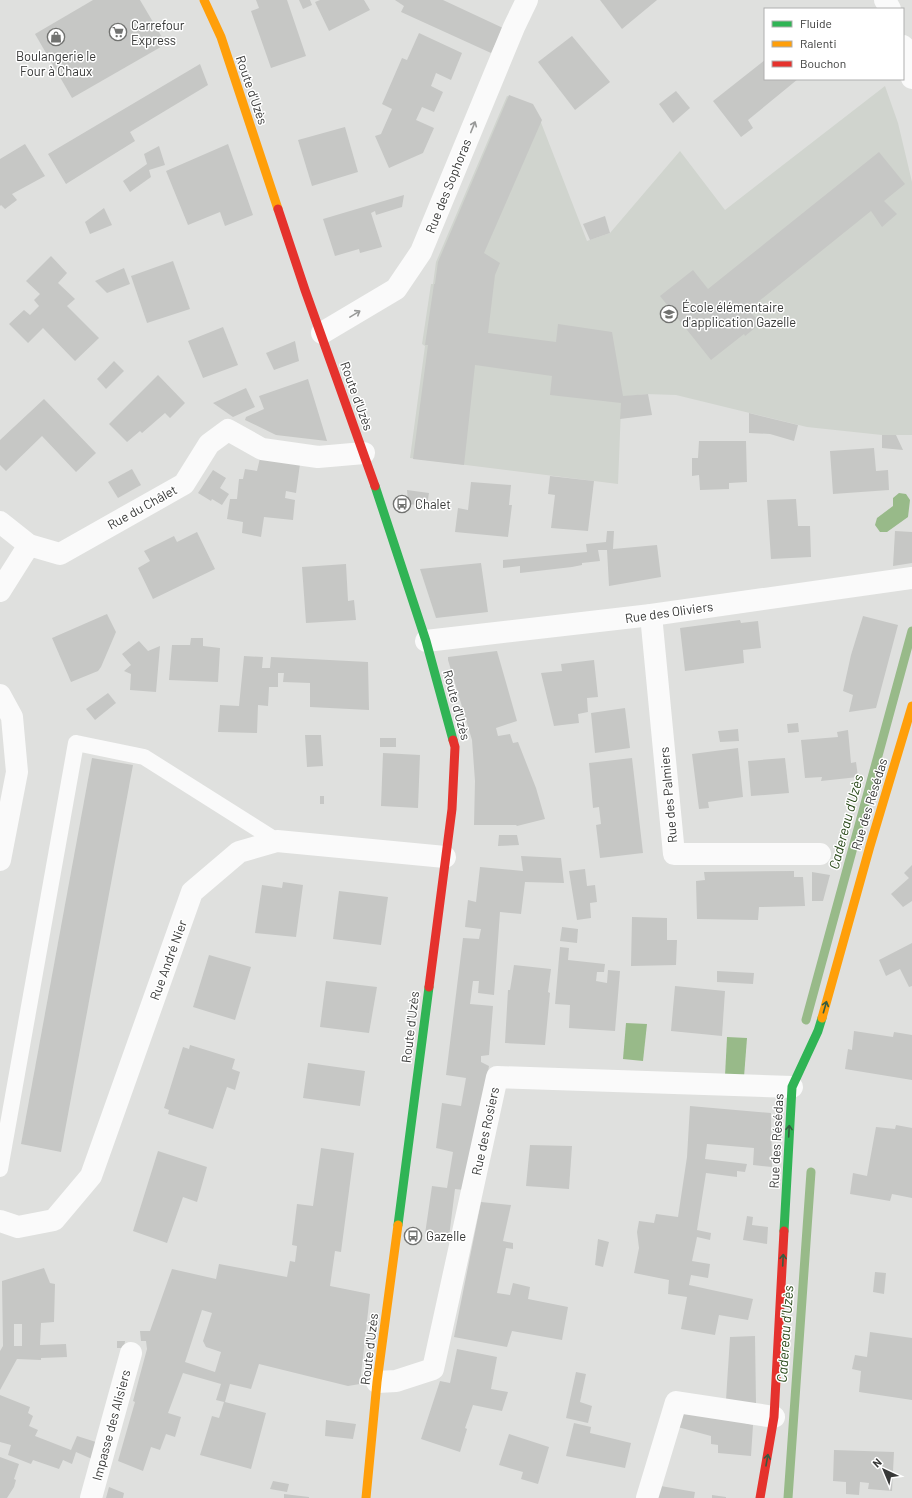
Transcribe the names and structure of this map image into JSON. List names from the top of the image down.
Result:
{
  "streets": {
    "main road": ["Route d'Uzès", "Rue des Résédas"],
    "street": [
      "Rue des Sophoras",
      "Rue du Châlet",
      "Rue des Oliviers",
      "Rue des Palmiers",
      "Rue André Nier",
      "Rue des Rosiers",
      "Impasse des Alisiers"
    ]
  },
  "crossings": [
    ["Route d'Uzès", "Rue des Sophoras"],
    ["Route d'Uzès", "Rue du Châlet"],
    ["Route d'Uzès", "Rue des Oliviers"],
    ["Route d'Uzès", "Rue André Nier"],
    ["Route d'Uzès", "Rue des Rosiers"],
    ["Rue des Oliviers", "Rue des Palmiers"],
    ["Rue des Résédas", "Rue des Rosiers"]
  ],
  "one_way": ["Rue des Sophoras", "Rue des Résédas"],
  "water": ["Cadereau d'Uzès"],
  "places": {
    "supermarket": ["Carrefour Express"],
    "shop": ["Boulangerie le Four à Chaux"],
    "school or university": ["École élémentaire d'application Gazelle"],
    "bus stop": ["Chalet", "Gazelle"]
  },
  "legend": ["Fluide", "Ralenti", "Bouchon"],
  "north": "top left"
}
